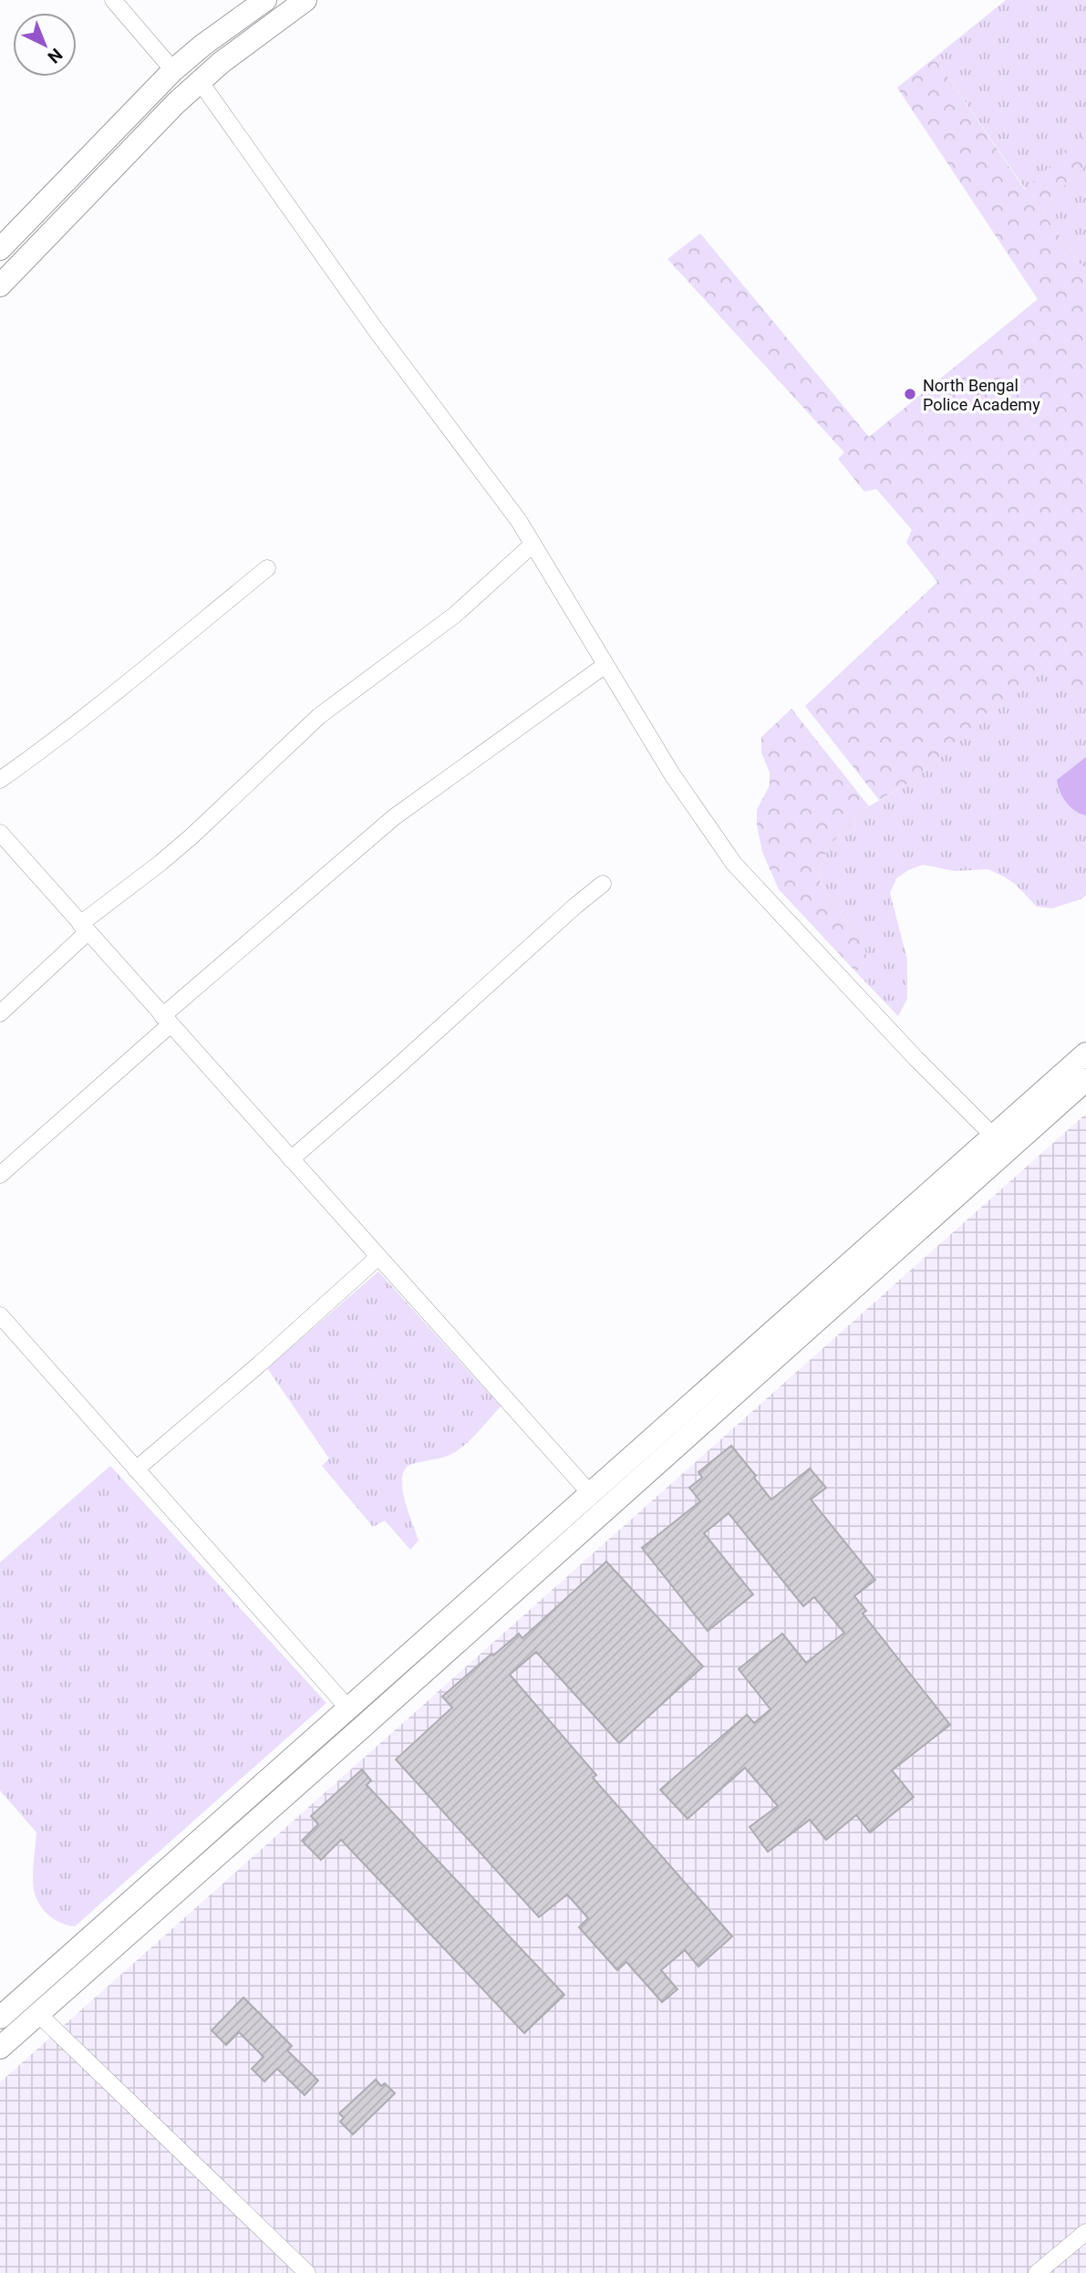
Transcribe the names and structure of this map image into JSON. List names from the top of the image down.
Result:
{
  "places": ["North Bengal Police Academy"],
  "north": "bottom right"
}
